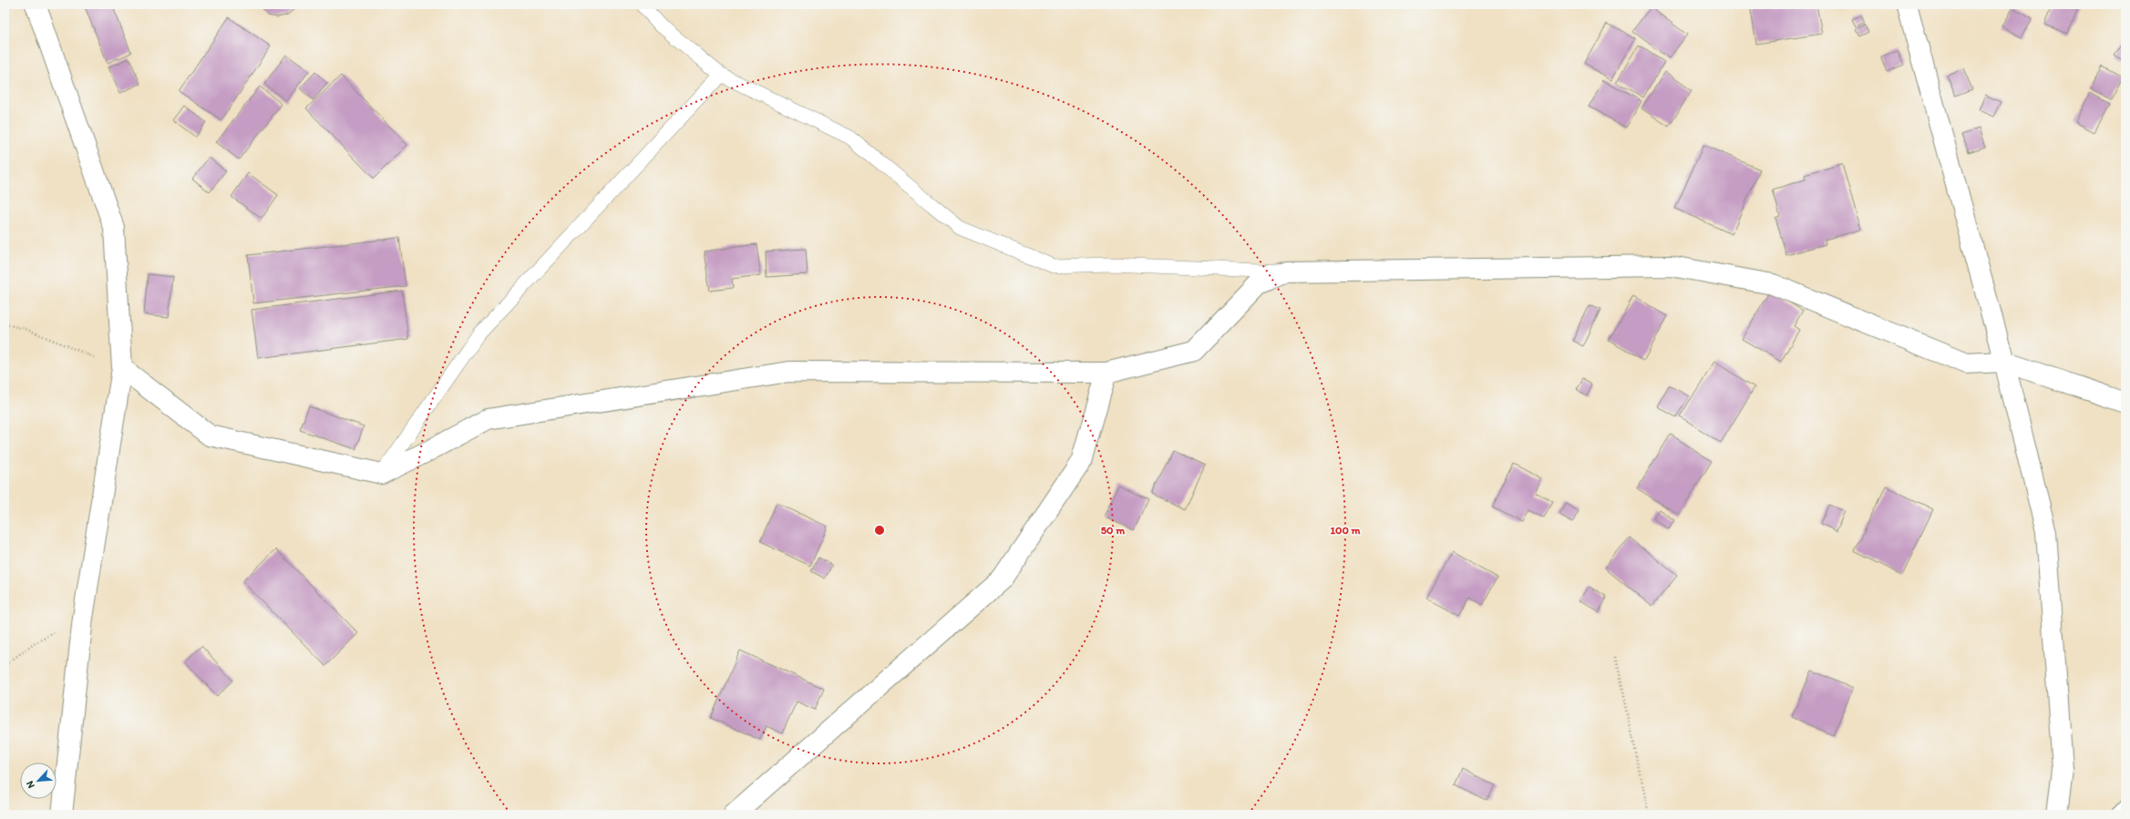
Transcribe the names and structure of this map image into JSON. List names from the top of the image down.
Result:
{
  "north": "bottom left",
  "rings": ["50 m", "100 m"]
}
